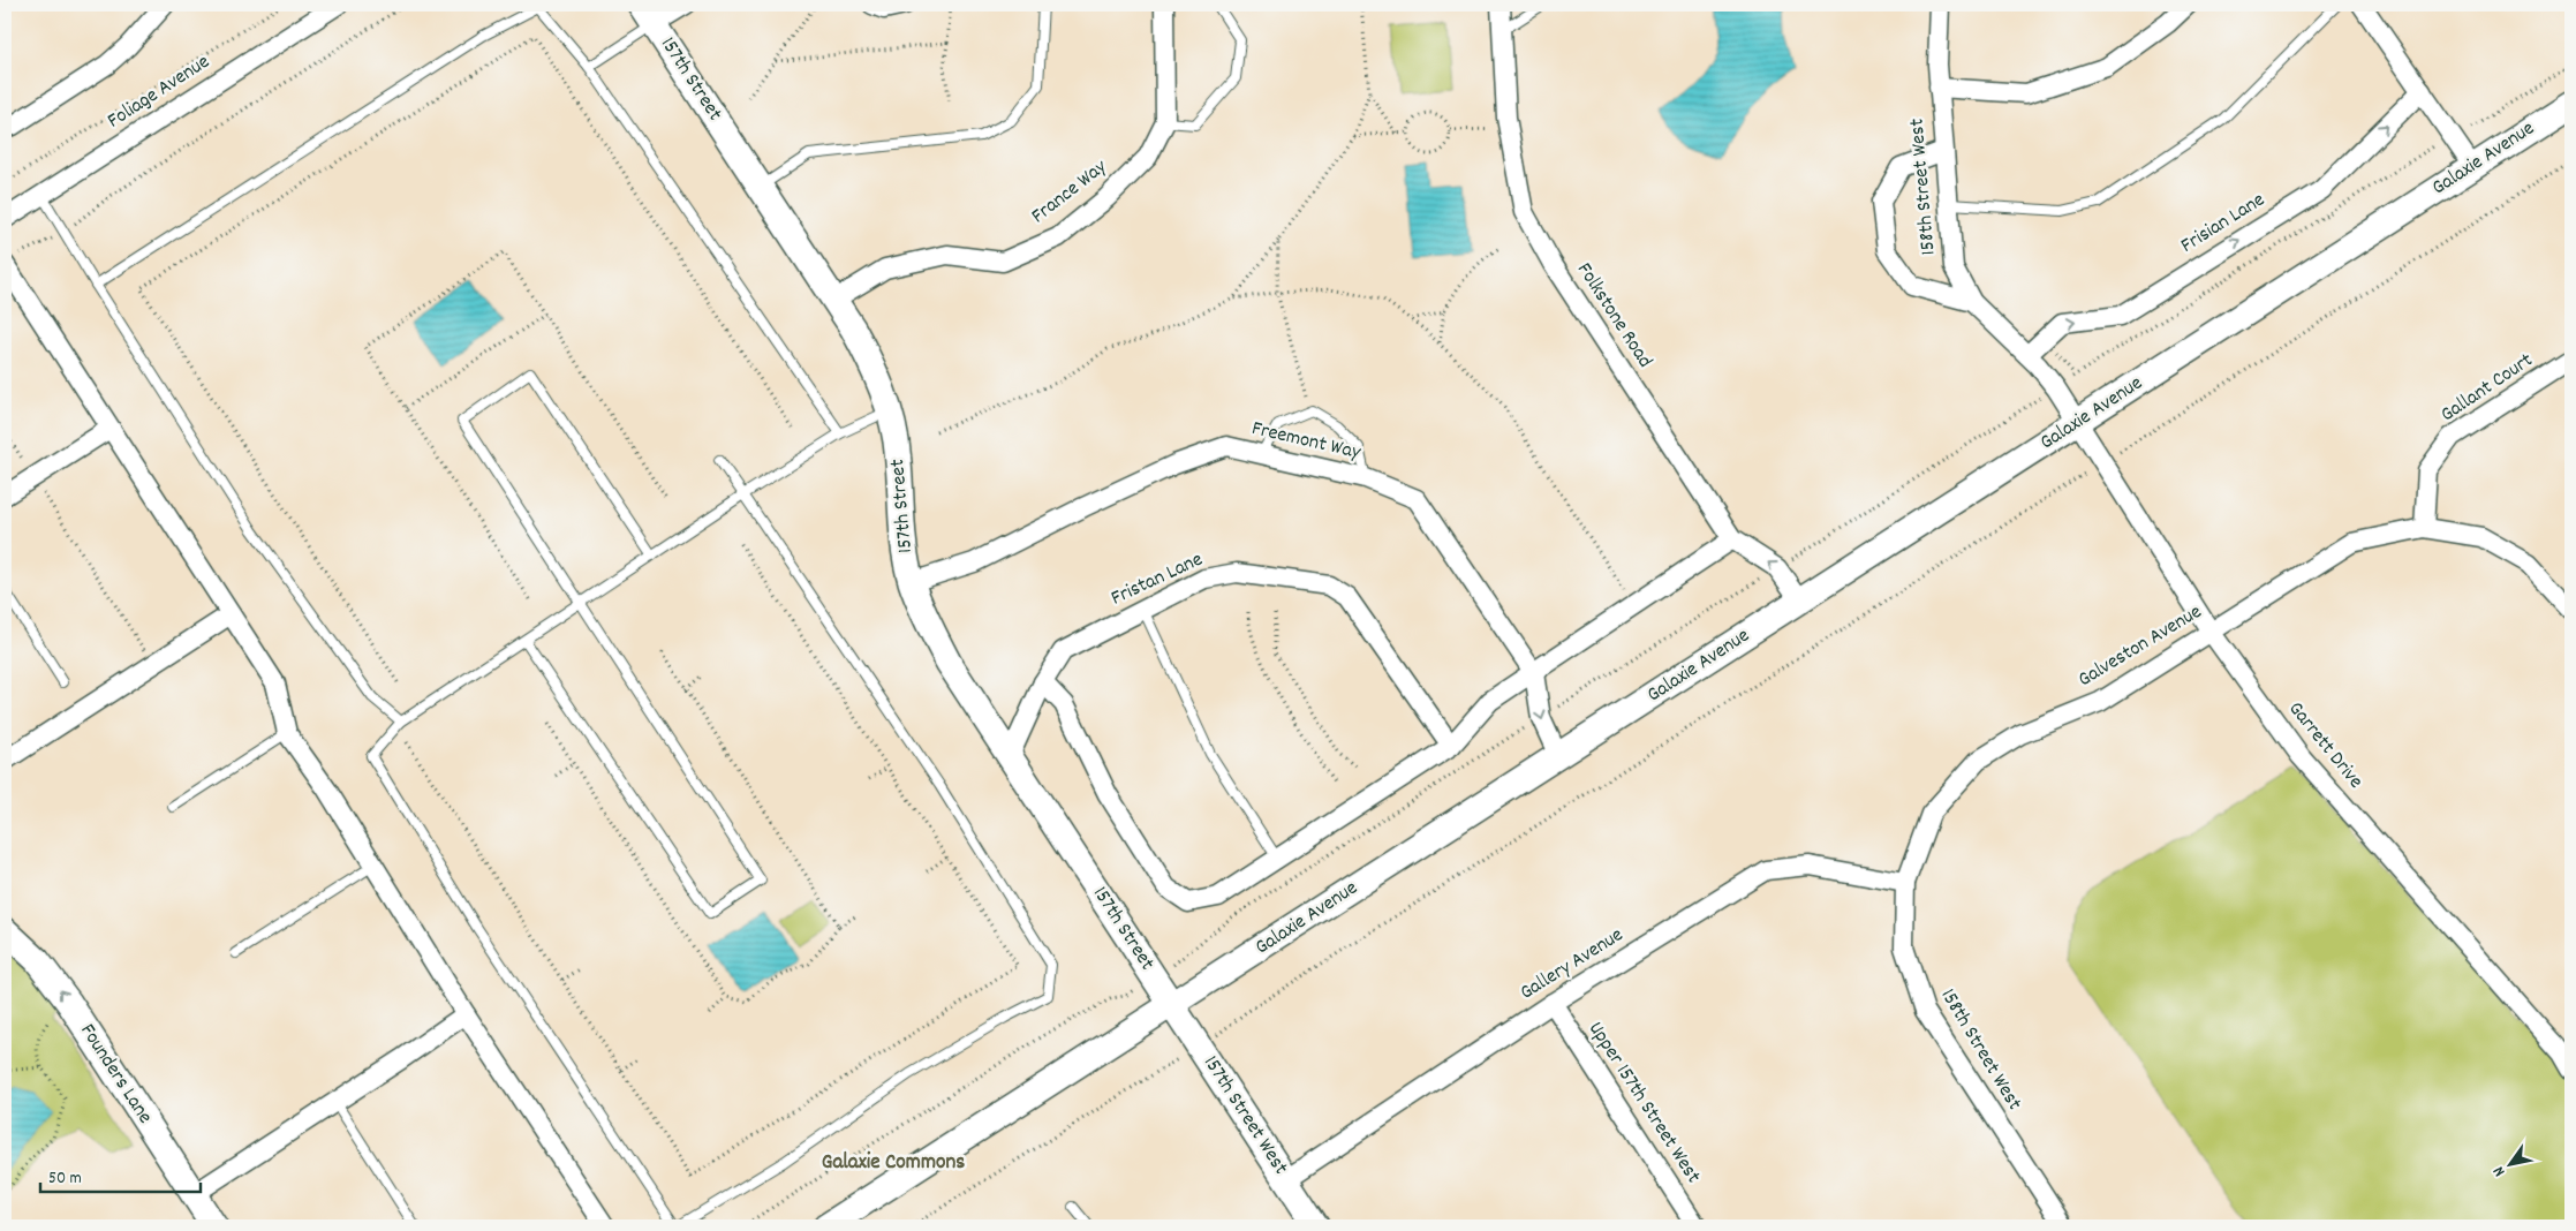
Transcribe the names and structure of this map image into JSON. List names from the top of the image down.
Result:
{
  "streets": {
    "street": [
      "157th Street",
      "Foliage Avenue",
      "Galaxie Avenue",
      "158th Street West",
      "France Way",
      "Frisian Lane",
      "Folkstone Road",
      "Gallant Court",
      "Freemont Way",
      "Fristan Lane",
      "Galveston Avenue",
      "Garrett Drive",
      "Gallery Avenue",
      "Founders Lane",
      "Upper 157th Street West",
      "157th Street West"
    ]
  },
  "crossings": [
    ["157th Street", "Galaxie Avenue"],
    ["157th Street", "France Way"],
    ["157th Street", "Freemont Way"],
    ["157th Street", "Fristan Lane"],
    ["157th Street", "157th Street West"],
    ["Galaxie Avenue", "158th Street West"],
    ["Galaxie Avenue", "Folkstone Road"],
    ["Galaxie Avenue", "Freemont Way"],
    ["Galaxie Avenue", "Garrett Drive"],
    ["Galaxie Avenue", "157th Street West"],
    ["158th Street West", "Frisian Lane"],
    ["158th Street West", "Galveston Avenue"],
    ["158th Street West", "Garrett Drive"],
    ["158th Street West", "Gallery Avenue"],
    ["Gallant Court", "Galveston Avenue"],
    ["Galveston Avenue", "Garrett Drive"],
    ["Galveston Avenue", "Gallery Avenue"],
    ["Gallery Avenue", "Upper 157th Street West"],
    ["Gallery Avenue", "157th Street West"]
  ],
  "one_way": ["Frisian Lane", "Founders Lane"],
  "districts": ["Galaxie Commons"],
  "scale_bar": "50 m",
  "north": "bottom left"
}
